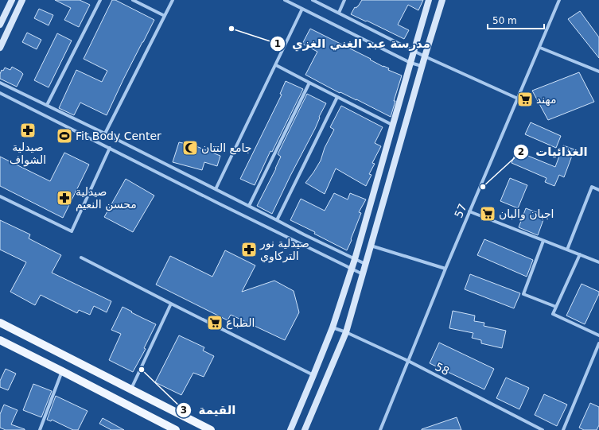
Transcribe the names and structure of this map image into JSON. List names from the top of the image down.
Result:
{
  "streets": {
    "street": ["57", "58"]
  },
  "crossings": [
    ["57", "58"]
  ],
  "places": {
    "other": ["مدرسة عبد الغني الغزي", "الغذائيات", "القيمة"],
    "supermarket": ["مهند", "اجبان والبان", "الطباع"],
    "pharmacy": ["صيدلية الشواف", "صيدلية محسن النعيم", "صيدلية نور التركاوي"],
    "sports": ["Fit Body Center"],
    "mosque": ["جامع التتان"]
  },
  "scale_bar": "50 m"
}
